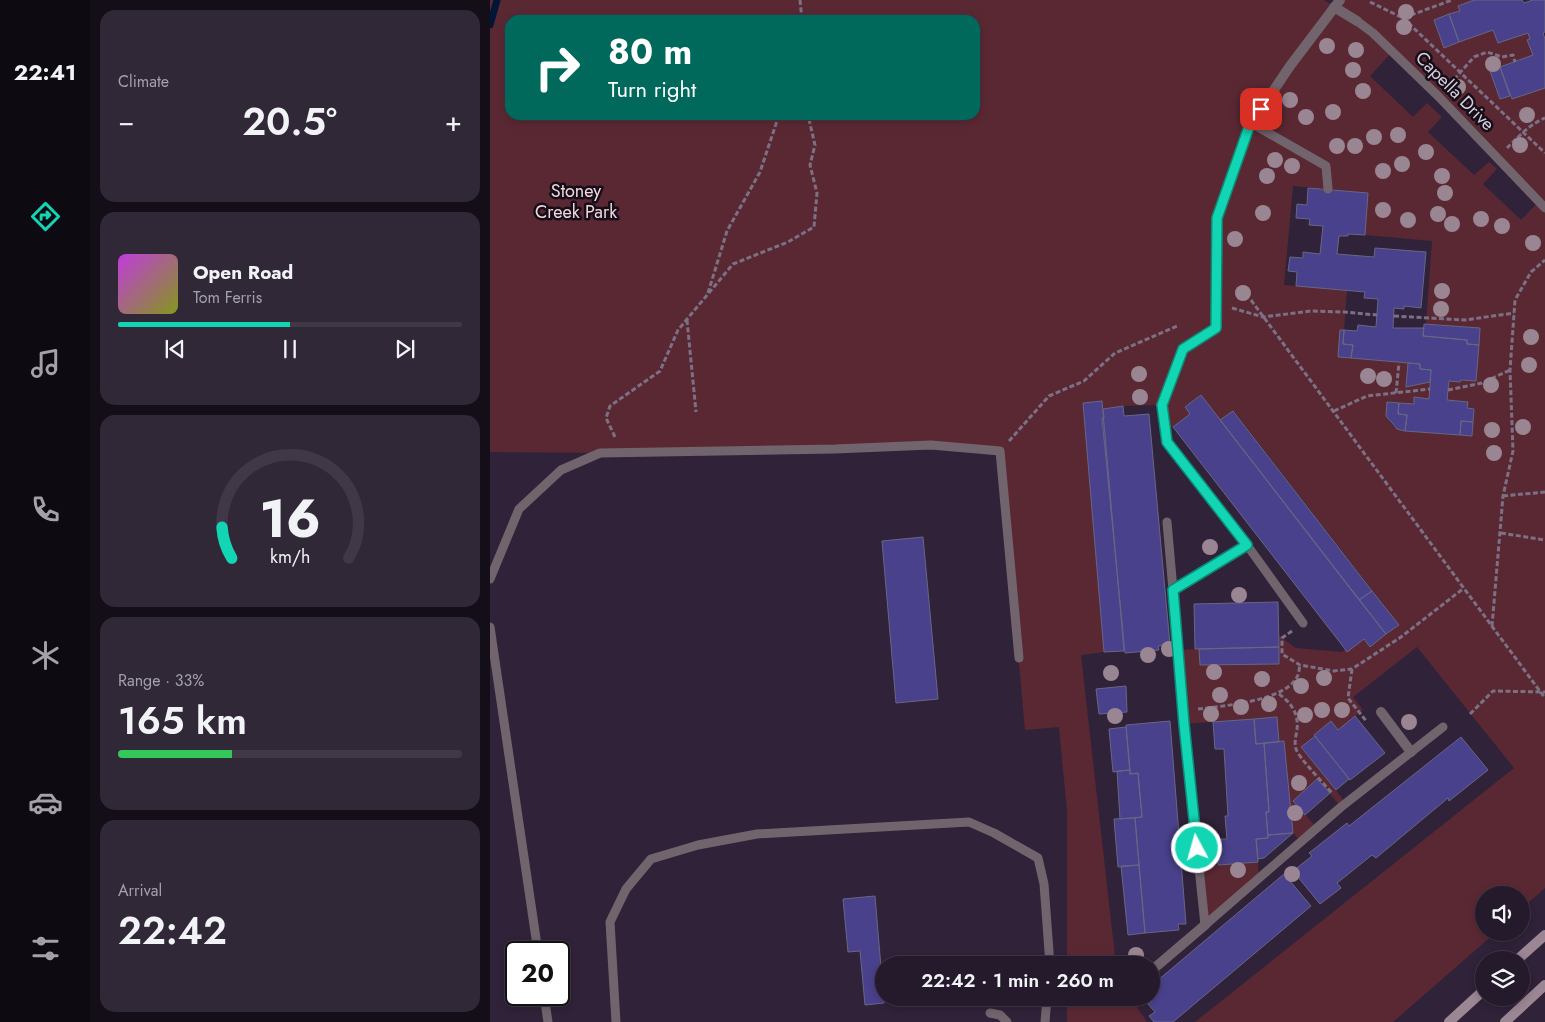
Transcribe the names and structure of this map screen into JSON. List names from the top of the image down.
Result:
{
  "streets": {
    "street": ["Capella Drive"]
  },
  "parks": ["Stoney Creek Park"],
  "page": {
    "tabs": "22:41",
    "tile": [
      "Climate",
      ["Range · 33%", "165 km"],
      ["Arrival", "22:42"]
    ],
    "turn": ["80 m", "Turn right"],
    "heat": ["−", "20.5°", "+"],
    "song": ["Open Road", "Tom Ferris"],
    "limit": "20",
    "trip": "22:42 · 1 min · 260 m",
    "gauge": ["16", "km/h"]
  }
}
